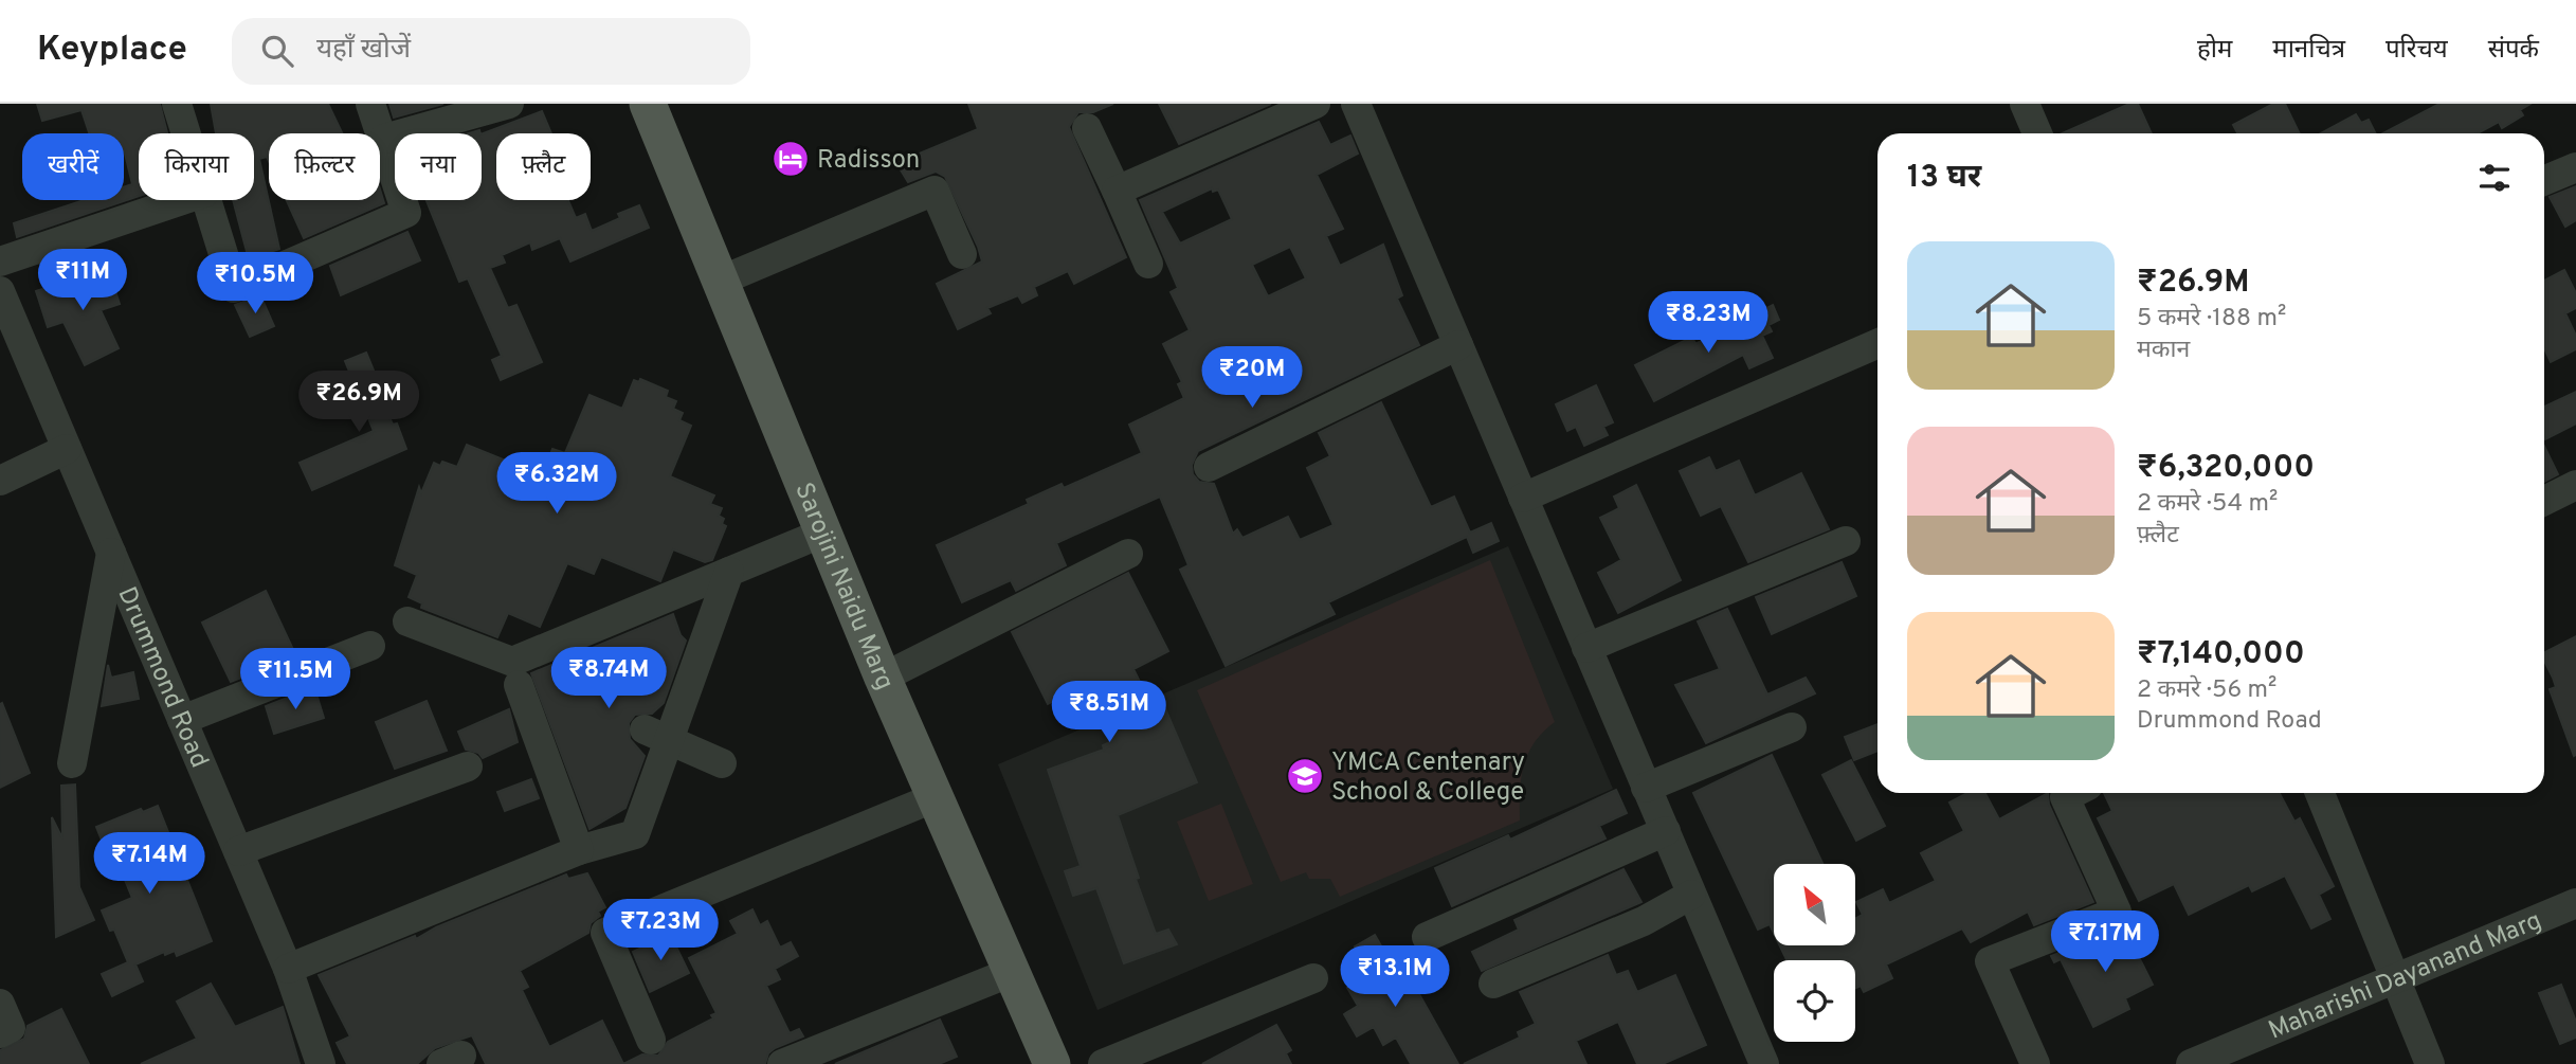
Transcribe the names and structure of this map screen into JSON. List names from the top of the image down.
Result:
{
  "streets": {
    "main road": ["Sarojini Naidu Marg"],
    "street": ["Drummond Road", "Maharishi Dayanand Marg"]
  },
  "places": {
    "hotel": ["Radisson"],
    "school or university": ["YMCA Centenary School & College"]
  },
  "north": "top left",
  "page": {
    "header": "Keyplace",
    "search": "यहाँ खोजें",
    "nav": [
      "होम",
      "मानचित्र",
      "परिचय",
      "संपर्क"
    ],
    "chip": [
      "खरीदें",
      "किराया",
      "फ़िल्टर",
      "नया",
      "फ़्लैट"
    ],
    "heading": "13 घर",
    "list": [
      {
        "name": "₹26.9M",
        "note": "5 कमरे · 188 m² · मकान"
      },
      {
        "name": "₹6,320,000",
        "note": "2 कमरे · 54 m² · फ़्लैट"
      },
      {
        "name": "₹7,140,000",
        "note": "2 कमरे · 56 m² · Drummond Road"
      }
    ],
    "price": [
      "₹11M",
      "₹10.5M",
      "₹8.23M",
      "₹20M",
      "₹26.9M",
      "₹6.32M",
      "₹8.74M",
      "₹11.5M",
      "₹8.51M",
      "₹7.14M",
      "₹7.23M",
      "₹7.17M",
      "₹13.1M"
    ]
  }
}
